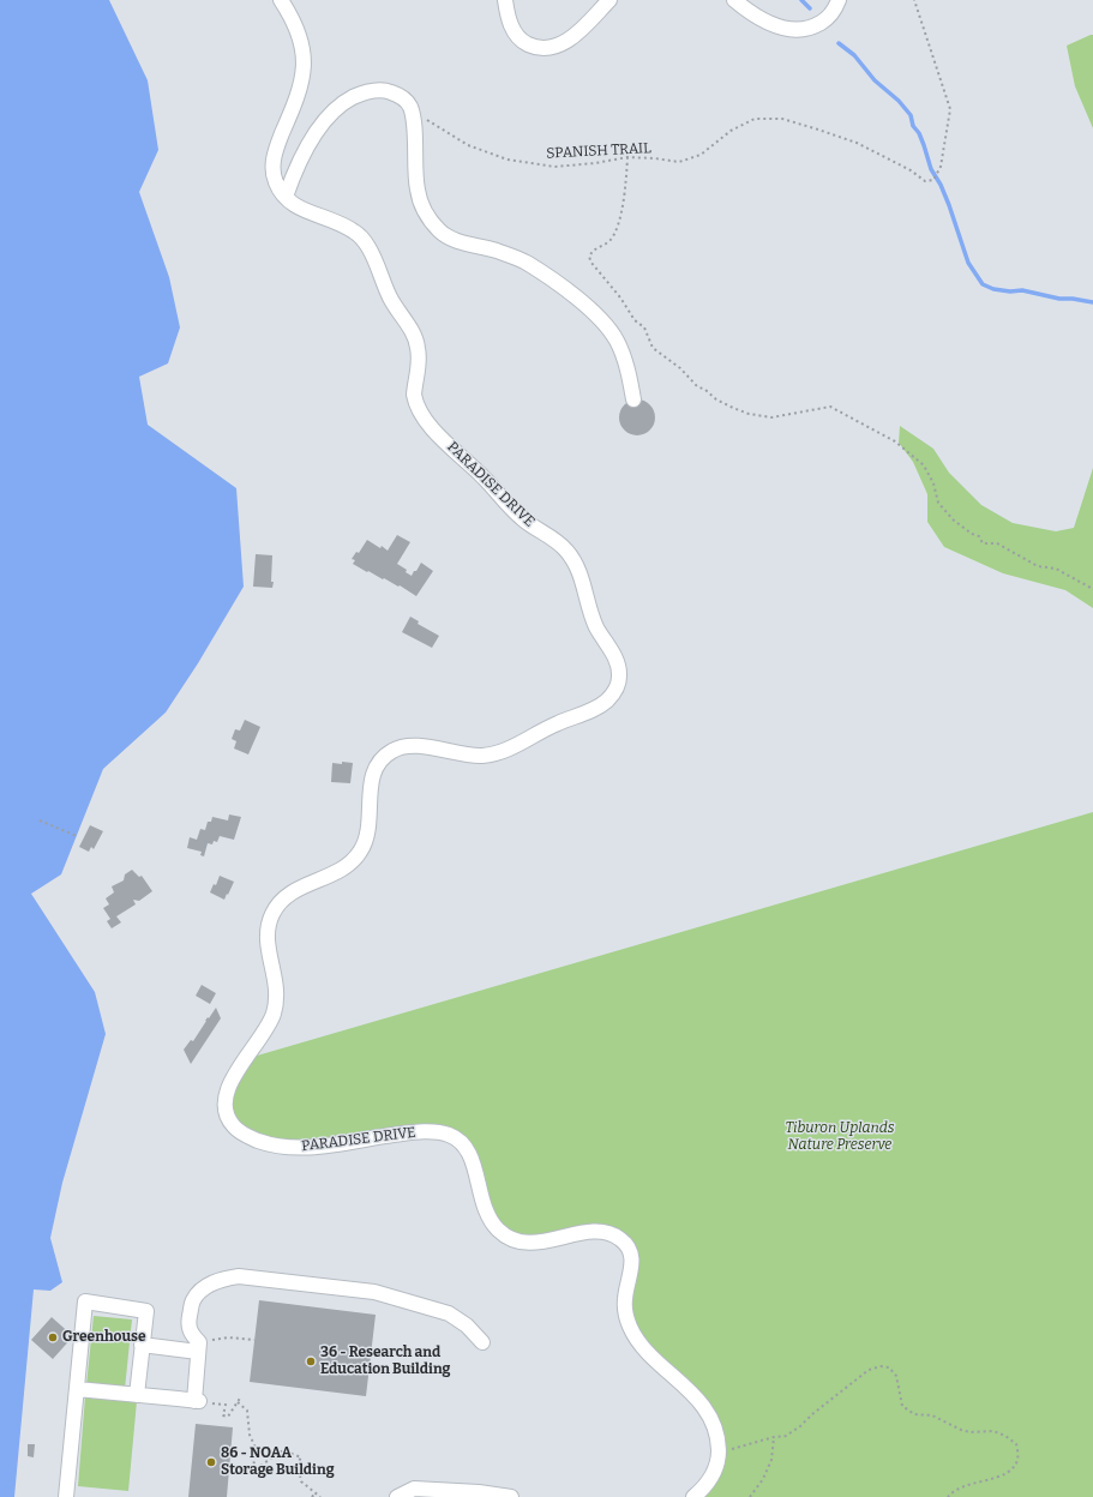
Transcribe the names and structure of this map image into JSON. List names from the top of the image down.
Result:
{
  "streets": {
    "street": ["PARADISE DRIVE"],
    "path": ["SPANISH TRAIL"]
  },
  "parks": ["Tiburon Uplands Nature Preserve"],
  "places": ["Greenhouse", "36 - Research and Education Building", "86 - NOAA Storage Building"]
}
